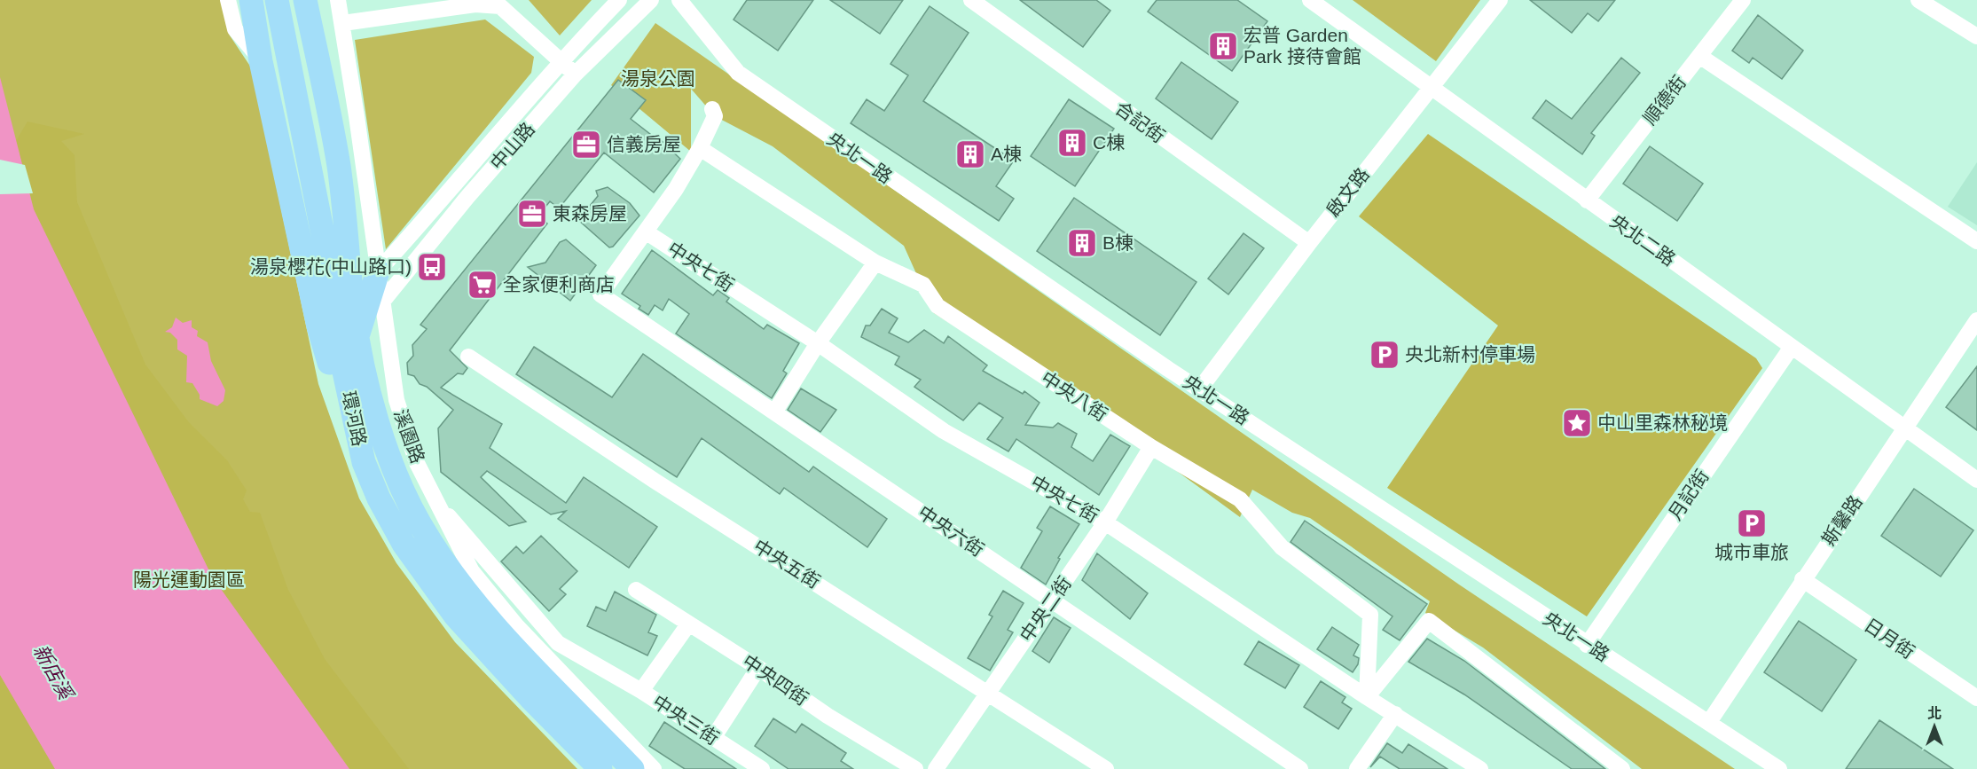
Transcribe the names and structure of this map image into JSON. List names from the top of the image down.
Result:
{
  "streets": {
    "highway": ["環河路"],
    "street": [
      "順德街",
      "合記街",
      "中山路",
      "央北一路",
      "啟文路",
      "央北二路",
      "中央七街",
      "中央八街",
      "溪園路",
      "月記街",
      "斯馨路",
      "中央六街",
      "中央五街",
      "中央二街",
      "日月街",
      "中央四街",
      "中央三街"
    ]
  },
  "crossings": [
    ["順德街", "央北二路"],
    ["合記街", "啟文路"],
    ["中山路", "環河路"],
    ["中山路", "溪園路"],
    ["央北一路", "啟文路"],
    ["央北一路", "月記街"],
    ["央北一路", "斯馨路"],
    ["啟文路", "央北二路"],
    ["央北二路", "月記街"],
    ["央北二路", "斯馨路"],
    ["中央七街", "中央八街"],
    ["中央七街", "中央六街"],
    ["中央七街", "中央二街"],
    ["中央八街", "中央二街"],
    ["環河路", "溪園路"],
    ["斯馨路", "日月街"],
    ["中央六街", "中央二街"],
    ["中央五街", "中央二街"],
    ["中央四街", "中央三街"]
  ],
  "water": ["新店溪"],
  "parks": ["湯泉公園", "陽光運動園區"],
  "places": {
    "building": [
      "宏普 Garden Park 接待會館",
      "C棟",
      "A棟",
      "B棟"
    ],
    "office": ["信義房屋", "東森房屋"],
    "bus stop": ["湯泉櫻花(中山路口)"],
    "supermarket": ["全家便利商店"],
    "parking": ["央北新村停車場", "城市車旅"],
    "place": ["中山里森林秘境"]
  },
  "north": "top"
}
